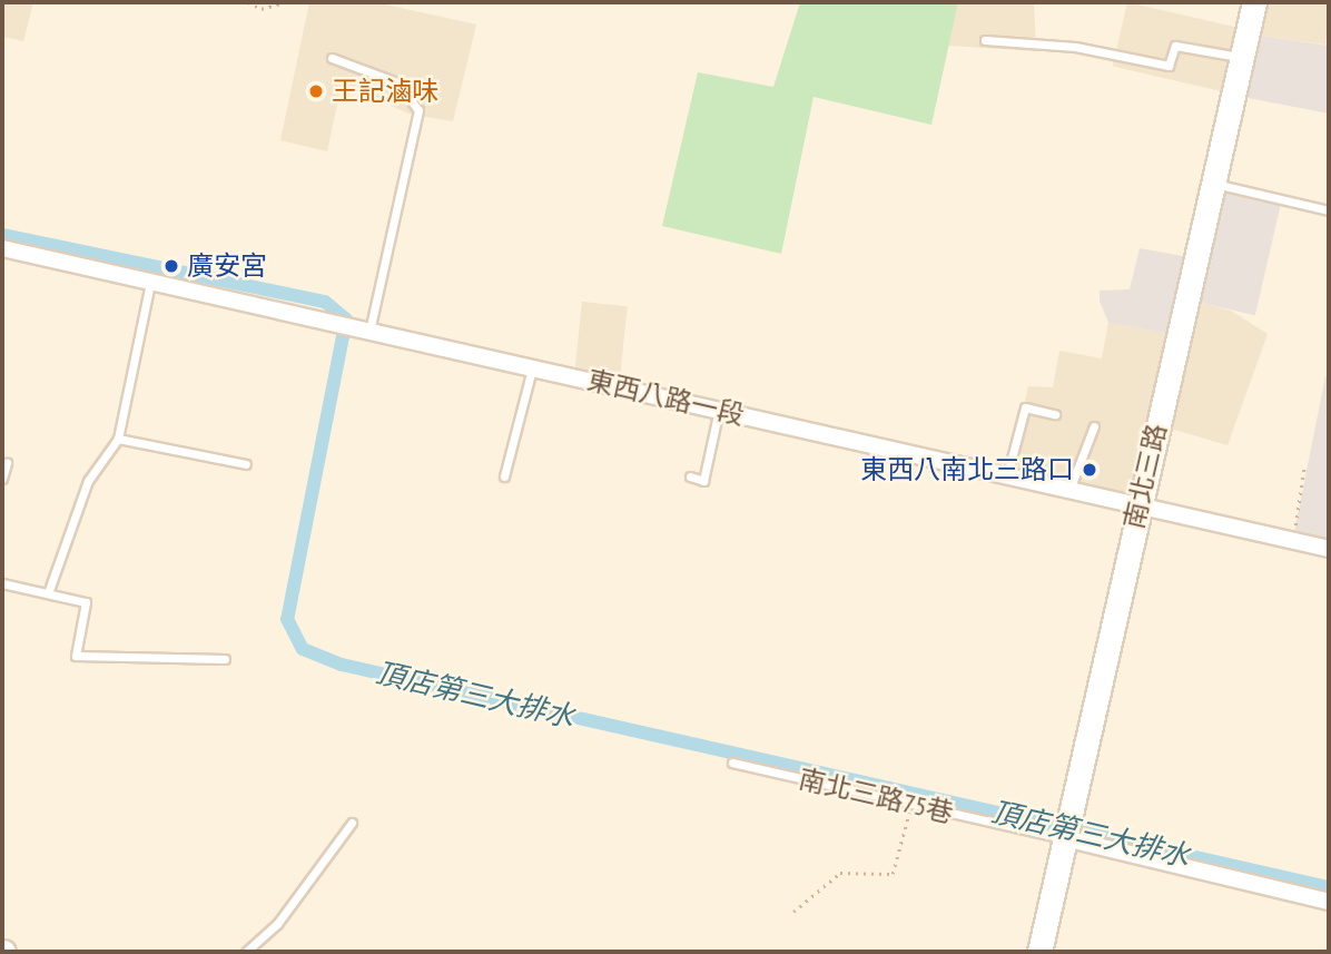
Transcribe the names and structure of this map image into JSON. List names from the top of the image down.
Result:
{
  "streets": {
    "street": ["東西八路一段", "南北三路"],
    "lane": ["南北三路75巷"]
  },
  "crossings": [
    ["東西八路一段", "南北三路"],
    ["南北三路", "南北三路75巷"]
  ],
  "water": ["頂店第三大排水"],
  "places": ["王記滷味", "廣安宮", "東西八南北三路口"]
}
